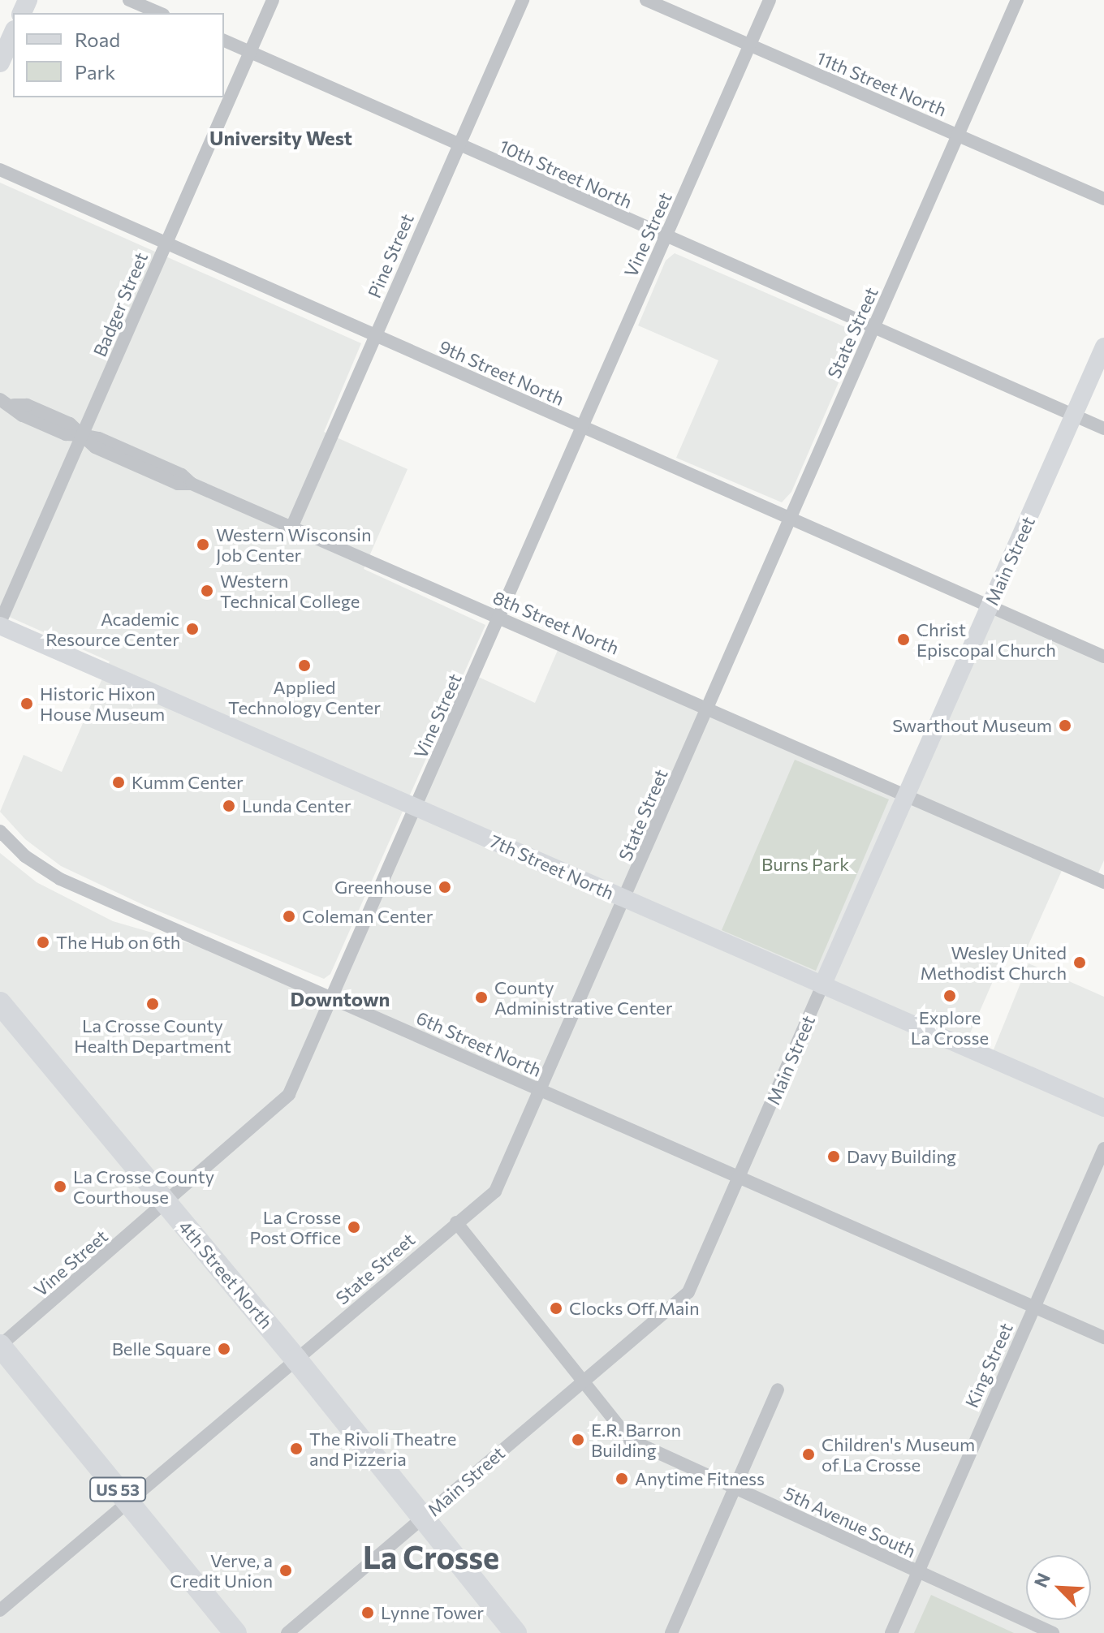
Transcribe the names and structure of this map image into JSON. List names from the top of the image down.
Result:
{
  "streets": {
    "highway": ["4th Street North", "US 53"],
    "main road": ["Main Street", "7th Street North"],
    "street": [
      "11th Street North",
      "10th Street North",
      "Vine Street",
      "Pine Street",
      "Badger Street",
      "State Street",
      "9th Street North",
      "8th Street North",
      "6th Street North",
      "King Street",
      "5th Avenue South"
    ]
  },
  "crossings": [
    ["11th Street North", "Vine Street"],
    ["11th Street North", "State Street"],
    ["10th Street North", "Vine Street"],
    ["10th Street North", "Pine Street"],
    ["10th Street North", "Badger Street"],
    ["10th Street North", "State Street"],
    ["10th Street North", "Main Street"],
    ["Vine Street", "9th Street North"],
    ["Vine Street", "8th Street North"],
    ["Vine Street", "7th Street North"],
    ["Vine Street", "6th Street North"],
    ["Vine Street", "4th Street North"],
    ["Vine Street", "US 53"],
    ["Pine Street", "9th Street North"],
    ["Pine Street", "8th Street North"],
    ["Badger Street", "9th Street North"],
    ["Badger Street", "8th Street North"],
    ["Badger Street", "7th Street North"],
    ["State Street", "9th Street North"],
    ["State Street", "8th Street North"],
    ["State Street", "7th Street North"],
    ["State Street", "6th Street North"],
    ["State Street", "4th Street North"],
    ["State Street", "US 53"],
    ["State Street", "5th Avenue South"],
    ["9th Street North", "Main Street"],
    ["Main Street", "8th Street North"],
    ["Main Street", "7th Street North"],
    ["Main Street", "6th Street North"],
    ["Main Street", "4th Street North"],
    ["Main Street", "5th Avenue South"],
    ["6th Street North", "King Street"],
    ["King Street", "5th Avenue South"]
  ],
  "districts": ["University West", "Downtown", "La Crosse"],
  "parks": ["Burns Park"],
  "places": [
    "Western Wisconsin Job Center",
    "Western Technical College",
    "Academic Resource Center",
    "Christ Episcopal Church",
    "Applied Technology Center",
    "Historic Hixon House Museum",
    "Swarthout Museum",
    "Kumm Center",
    "Lunda Center",
    "Greenhouse",
    "Coleman Center",
    "The Hub on 6th",
    "Wesley United Methodist Church",
    "Explore La Crosse",
    "County Administrative Center",
    "La Crosse County Health Department",
    "Davy Building",
    "La Crosse County Courthouse",
    "La Crosse Post Office",
    "Clocks Off Main",
    "Belle Square",
    "E.R. Barron Building",
    "The Rivoli Theatre and Pizzeria",
    "Children's Museum of La Crosse",
    "Anytime Fitness",
    "Verve, a Credit Union",
    "Lynne Tower"
  ],
  "legend": ["Road", "Park"],
  "north": "top left"
}
